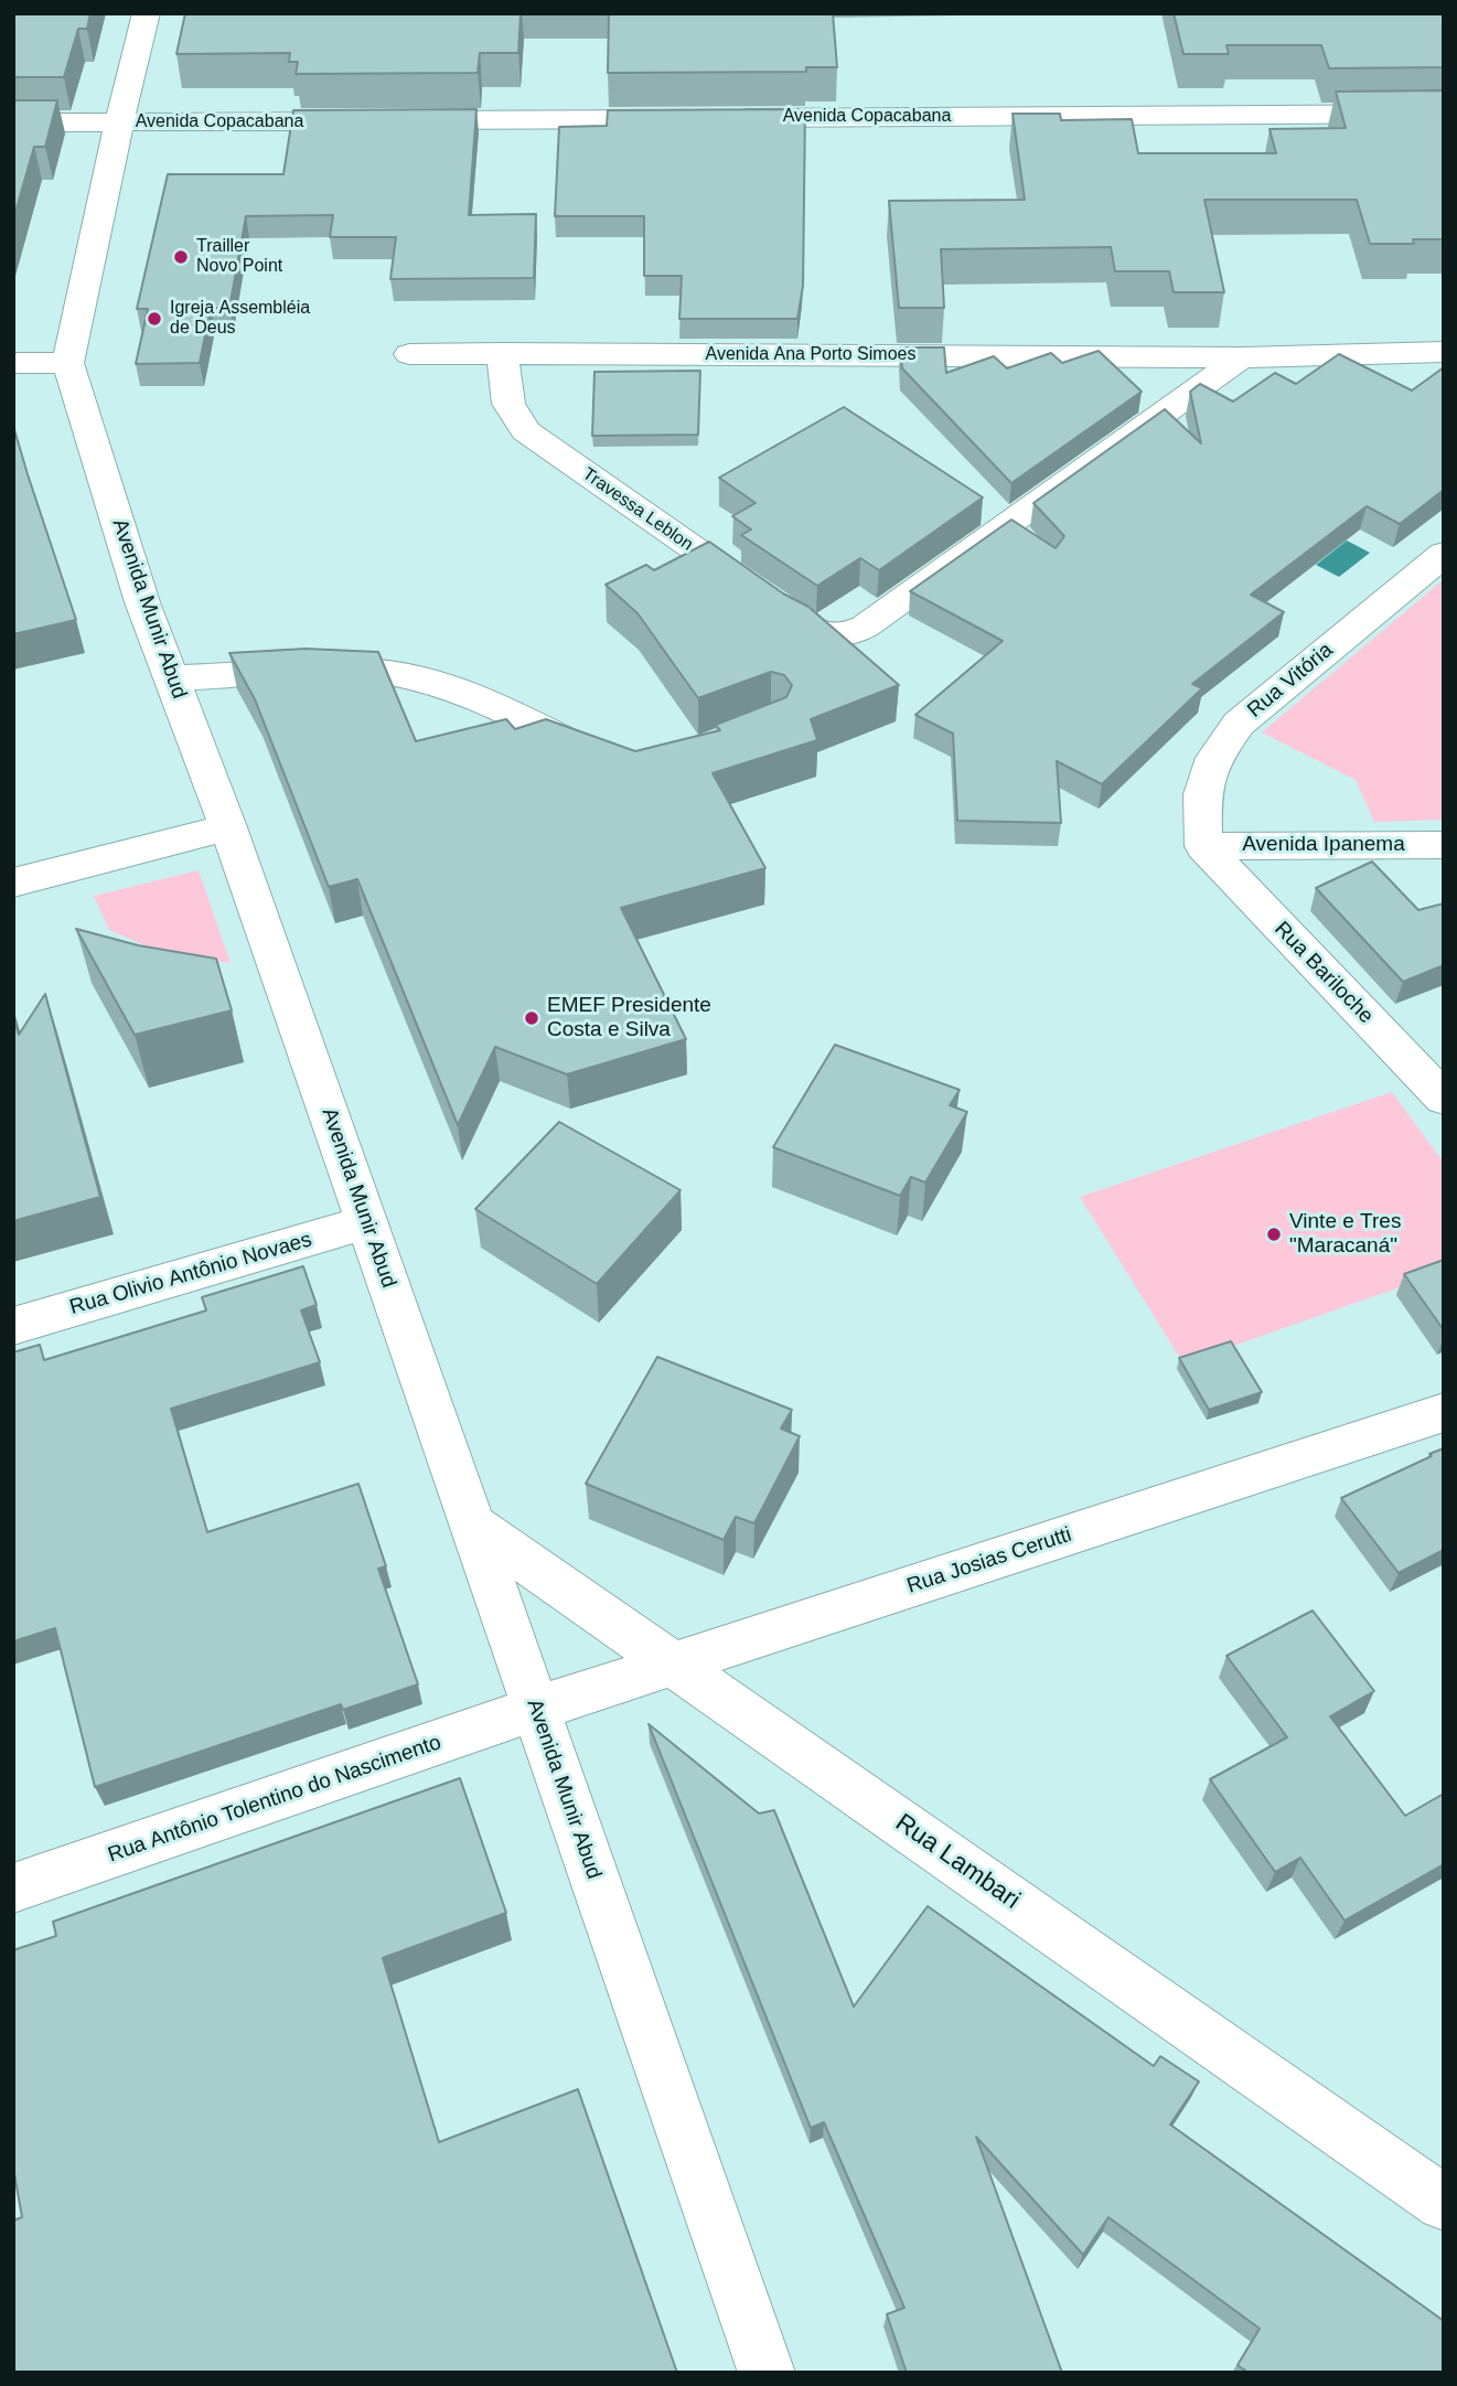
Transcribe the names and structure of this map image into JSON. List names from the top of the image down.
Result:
{
  "streets": {
    "street": [
      "Avenida Copacabana",
      "Avenida Ana Porto Simoes",
      "Travessa Leblon",
      "Avenida Munir Abud",
      "Rua Vitória",
      "Avenida Ipanema",
      "Rua Bariloche",
      "Rua Olivio Antônio Novaes",
      "Rua Josias Cerutti",
      "Rua Antônio Tolentino do Nascimento",
      "Rua Lambari"
    ]
  },
  "crossings": [
    ["Avenida Copacabana", "Avenida Munir Abud"],
    ["Avenida Ana Porto Simoes", "Travessa Leblon"],
    ["Avenida Munir Abud", "Rua Olivio Antônio Novaes"],
    ["Avenida Munir Abud", "Rua Josias Cerutti"],
    ["Avenida Munir Abud", "Rua Antônio Tolentino do Nascimento"],
    ["Avenida Munir Abud", "Rua Lambari"],
    ["Rua Vitória", "Avenida Ipanema"],
    ["Rua Vitória", "Rua Bariloche"],
    ["Avenida Ipanema", "Rua Bariloche"],
    ["Rua Josias Cerutti", "Rua Antônio Tolentino do Nascimento"],
    ["Rua Josias Cerutti", "Rua Lambari"]
  ],
  "places": [
    "Trailler Novo Point",
    "Igreja Assembléia de Deus",
    "EMEF Presidente Costa e Silva",
    "Vinte e Tres \"Maracaná\""
  ]
}
